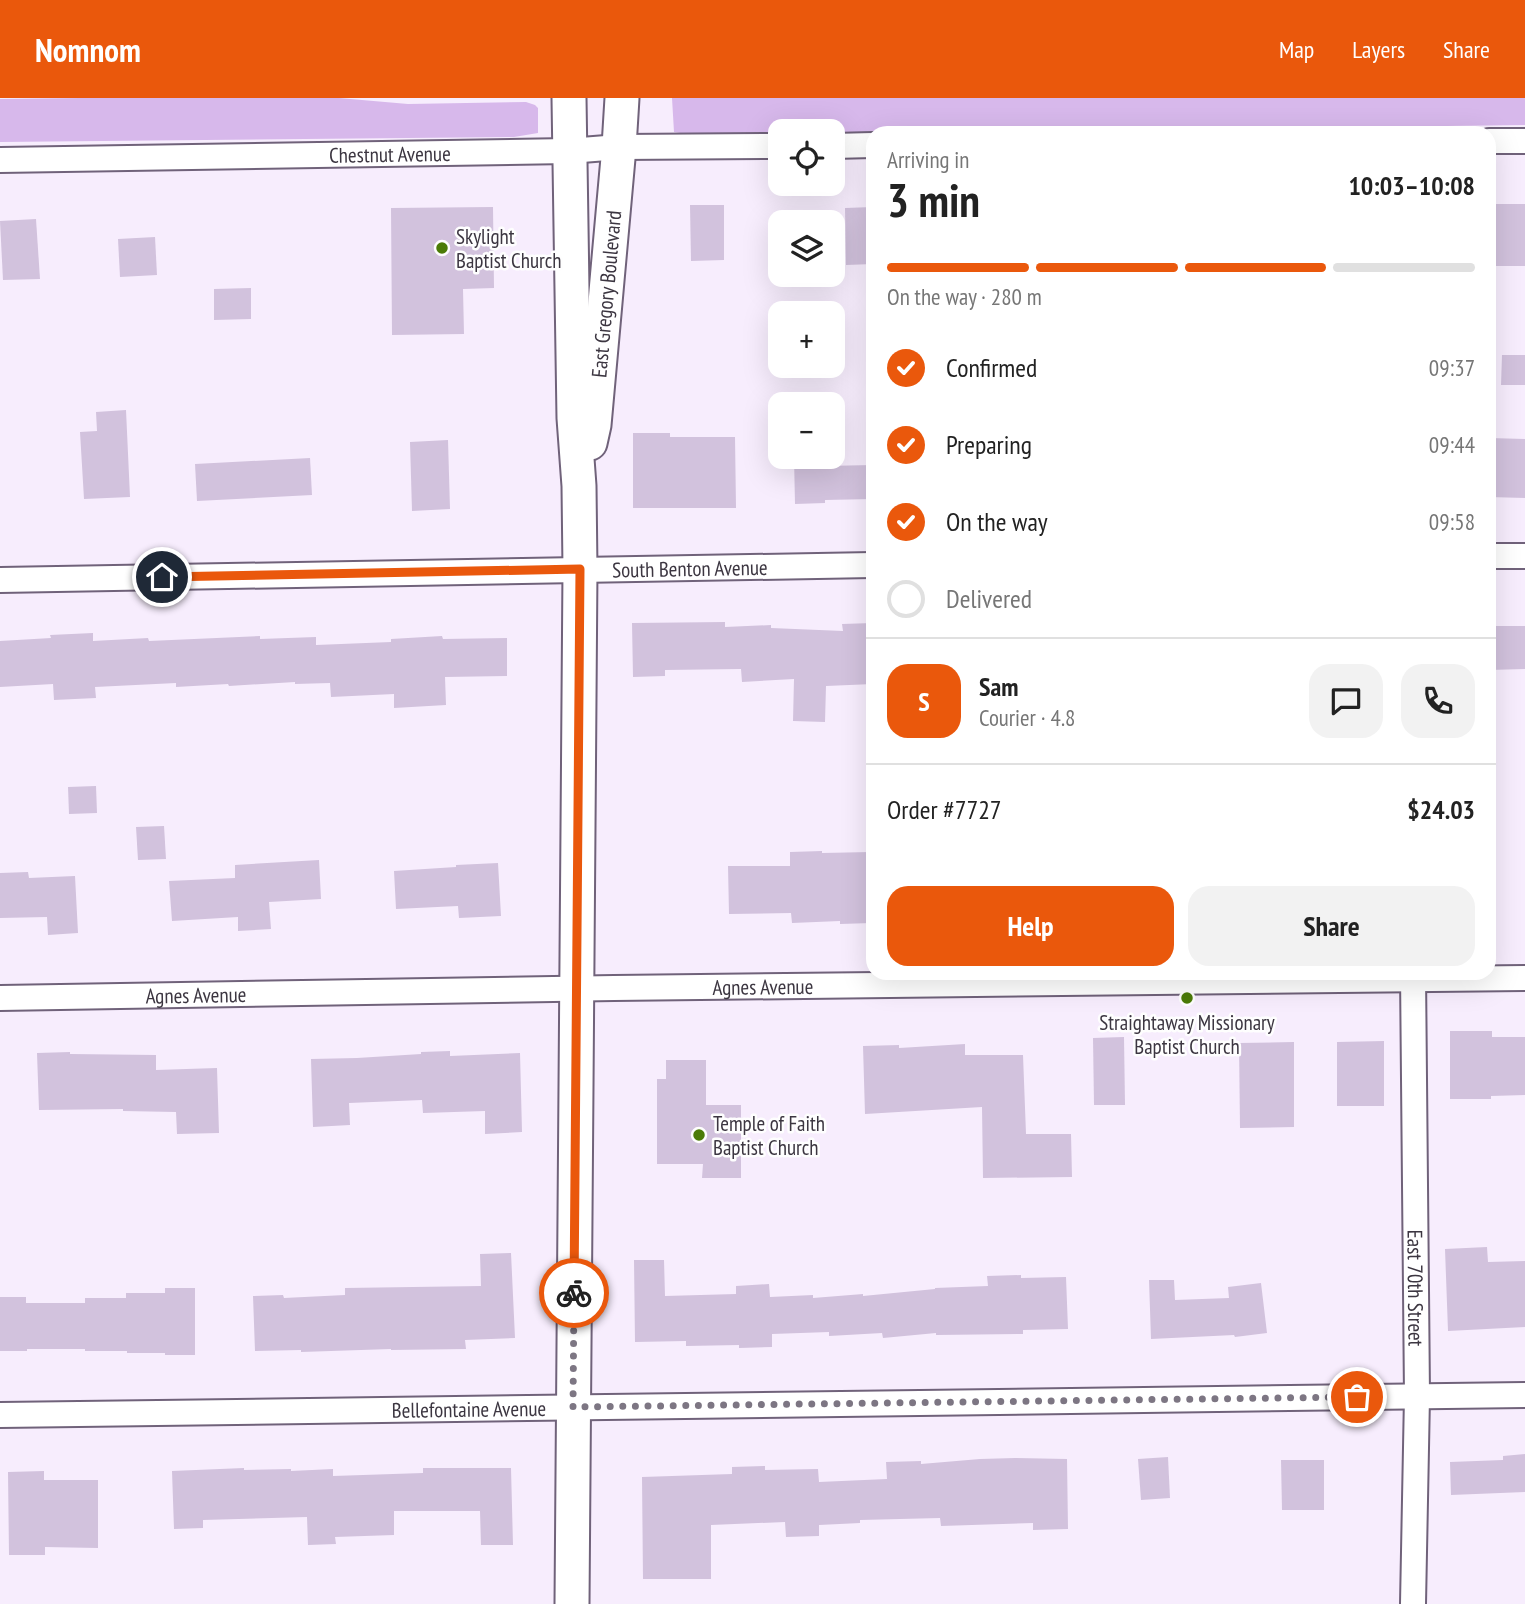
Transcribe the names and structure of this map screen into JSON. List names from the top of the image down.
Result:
{
  "streets": {
    "main road": ["East Gregory Boulevard"],
    "street": [
      "Chestnut Avenue",
      "South Benton Avenue",
      "Agnes Avenue",
      "East 70th Street",
      "Bellefontaine Avenue"
    ]
  },
  "crossings": [
    ["Chestnut Avenue", "East Gregory Boulevard"],
    ["East Gregory Boulevard", "South Benton Avenue"],
    ["East Gregory Boulevard", "Agnes Avenue"],
    ["East Gregory Boulevard", "Bellefontaine Avenue"],
    ["East 70th Street", "Bellefontaine Avenue"]
  ],
  "places": ["Skylight Baptist Church", "Straightaway Missionary Baptist Church", "Temple of Faith Baptist Church"],
  "page": {
    "header": "Nomnom",
    "nav": ["Map", "Layers", "Share"],
    "map_buttons": ["+", "−"],
    "heading": ["3 min", "Arriving in", "10:03–10:08"],
    "panel": [
      "Sam",
      "Courier · 4.8",
      "Order #7727",
      "$24.03"
    ],
    "bar": "On the way · 280 m",
    "list": [
      ["Confirmed", "09:37"],
      ["Preparing", "09:44"],
      ["On the way", "09:58"],
      "Delivered"
    ],
    "round": "S",
    "buttons": ["Help", "Share"]
  }
}
